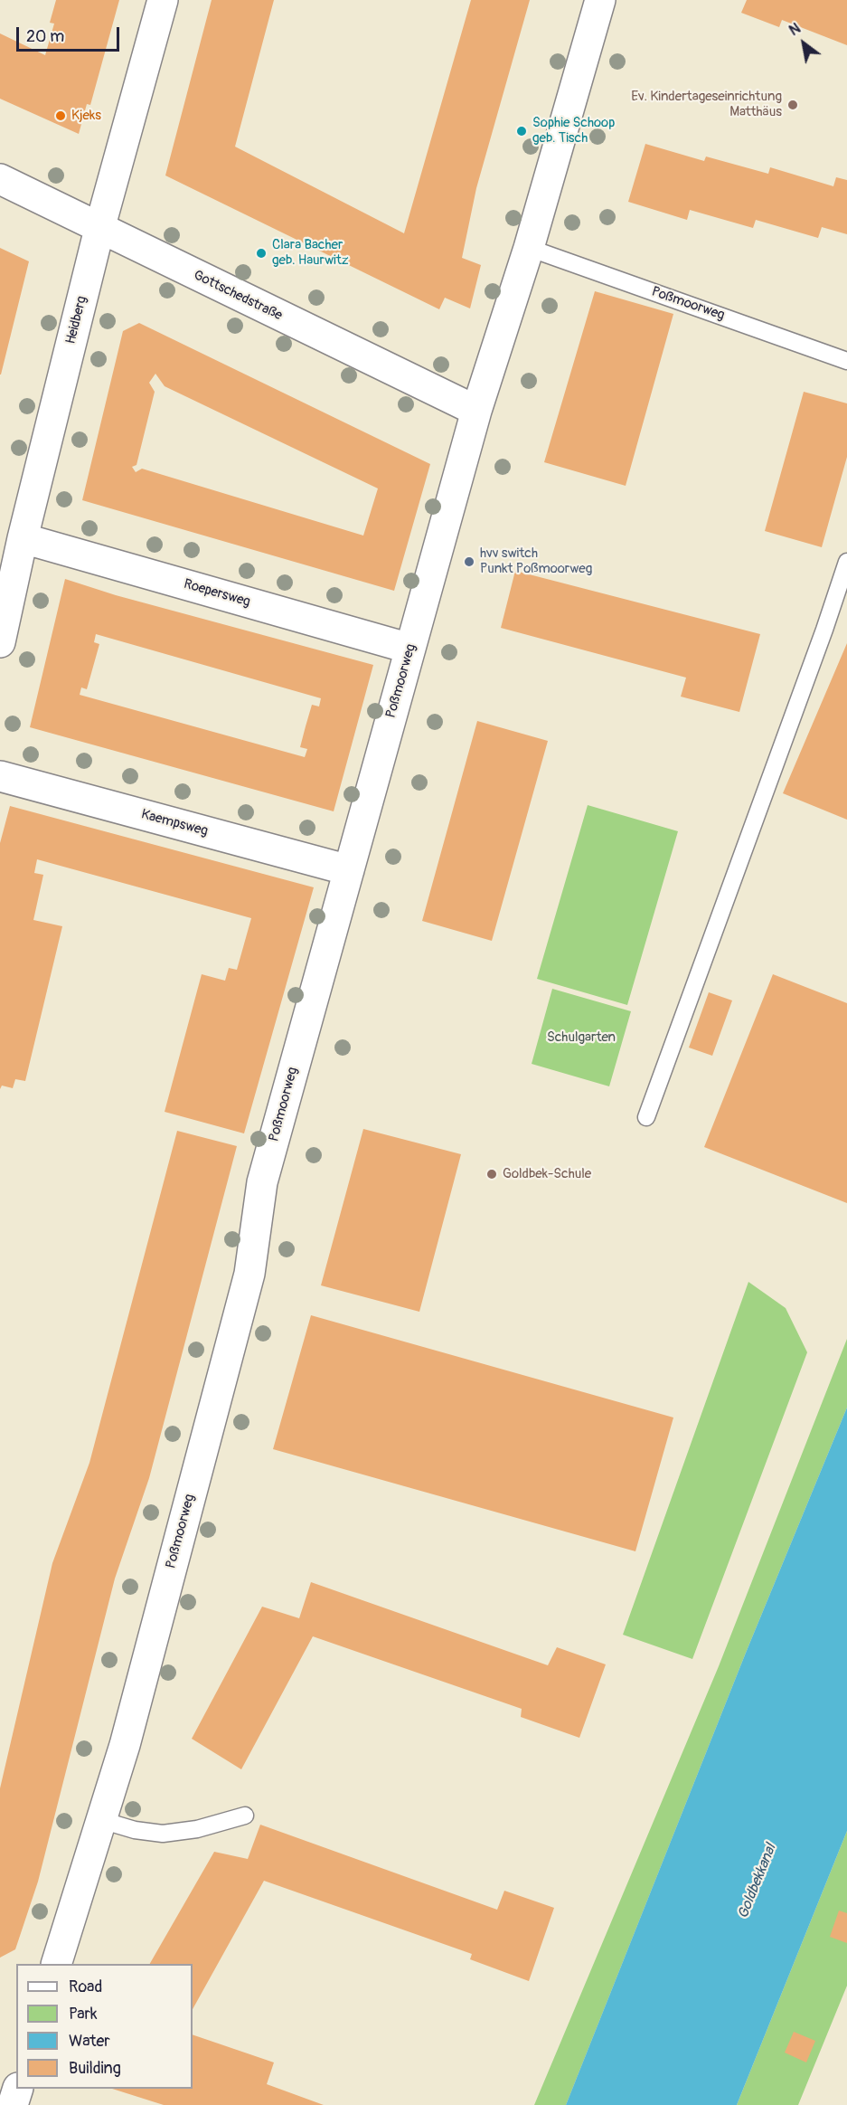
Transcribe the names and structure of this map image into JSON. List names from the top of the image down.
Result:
{
  "streets": {
    "street": [
      "Gottschedstraße",
      "Poßmoorweg",
      "Heidberg",
      "Roepersweg",
      "Kaempsweg"
    ]
  },
  "crossings": [
    ["Gottschedstraße", "Poßmoorweg"],
    ["Gottschedstraße", "Heidberg"],
    ["Poßmoorweg", "Roepersweg"],
    ["Poßmoorweg", "Kaempsweg"],
    ["Heidberg", "Roepersweg"]
  ],
  "water": ["Goldbekkanal"],
  "parks": ["Schulgarten"],
  "places": [
    "Ev. Kindertageseinrichtung Matthäus",
    "Kjeks",
    "Sophie Schoop geb. Tisch",
    "Clara Bacher geb. Haurwitz",
    "hvv switch Punkt Poßmoorweg",
    "Goldbek-Schule"
  ],
  "legend": [
    "Road",
    "Park",
    "Water",
    "Building"
  ],
  "scale_bar": "20 m",
  "north": "top left"
}
